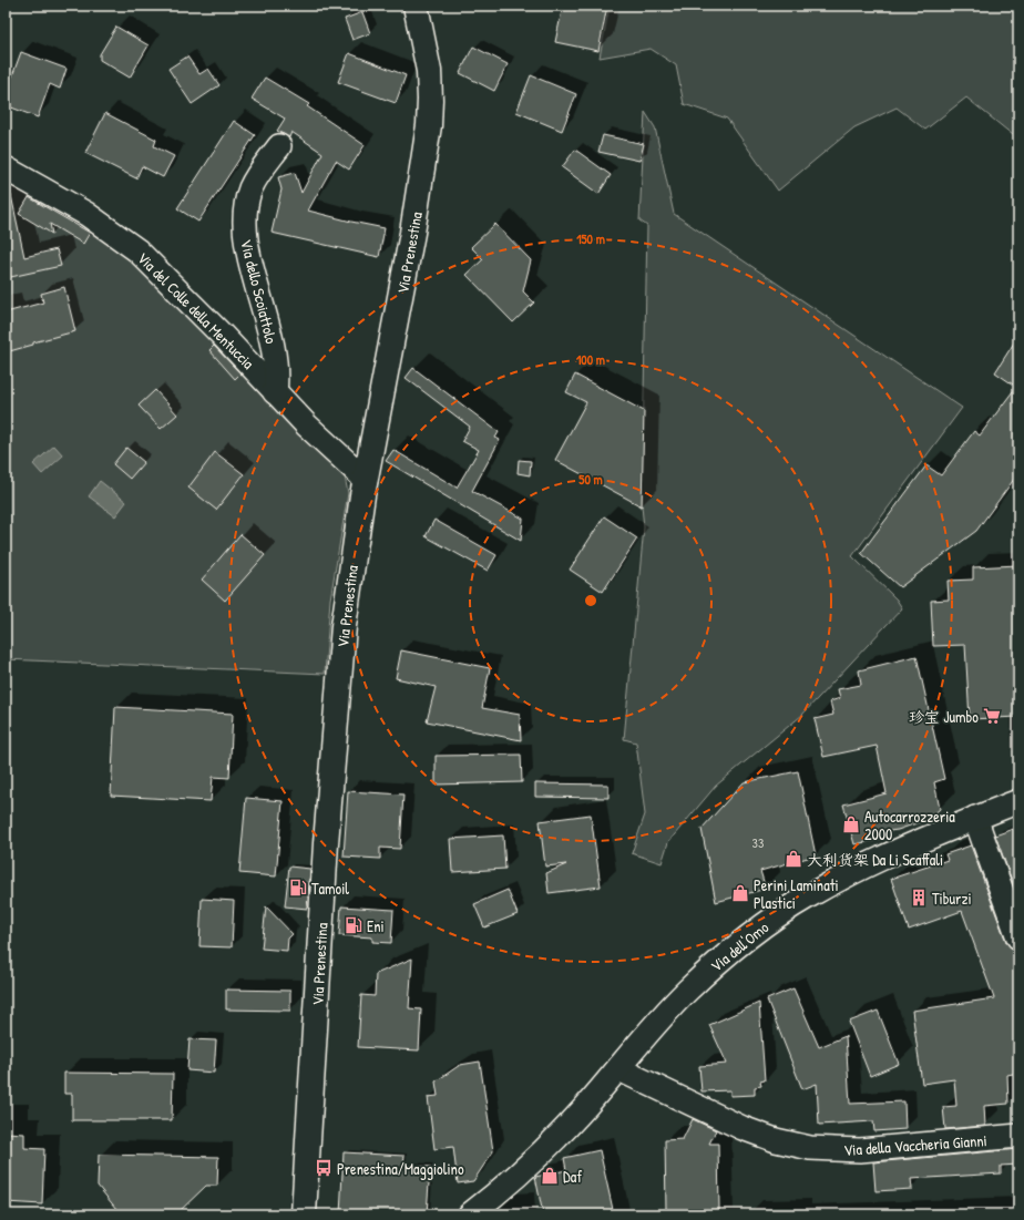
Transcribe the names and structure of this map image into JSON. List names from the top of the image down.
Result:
{
  "streets": {
    "main road": ["Via Prenestina"],
    "street": [
      "Via dello Scoiattolo",
      "Via del Colle della Mentuccia",
      "Via dell'Omo",
      "Via della Vaccheria Gianni"
    ]
  },
  "crossings": [
    ["Via Prenestina", "Via del Colle della Mentuccia"],
    ["Via dello Scoiattolo", "Via del Colle della Mentuccia"],
    ["Via dell'Omo", "Via della Vaccheria Gianni"]
  ],
  "places": {
    "supermarket": ["珍宝 Jumbo"],
    "shop": [
      "Autocarrozzeria 2000",
      "大利货架 Da Li Scaffali",
      "Perini Laminati Plastici",
      "Daf"
    ],
    "fuel station": ["Tamoil", "Eni"],
    "building": ["Tiburzi"],
    "bus stop": ["Prenestina/Maggiolino"]
  },
  "house_numbers": ["33"],
  "rings": ["150 m", "100 m", "50 m"]
}
